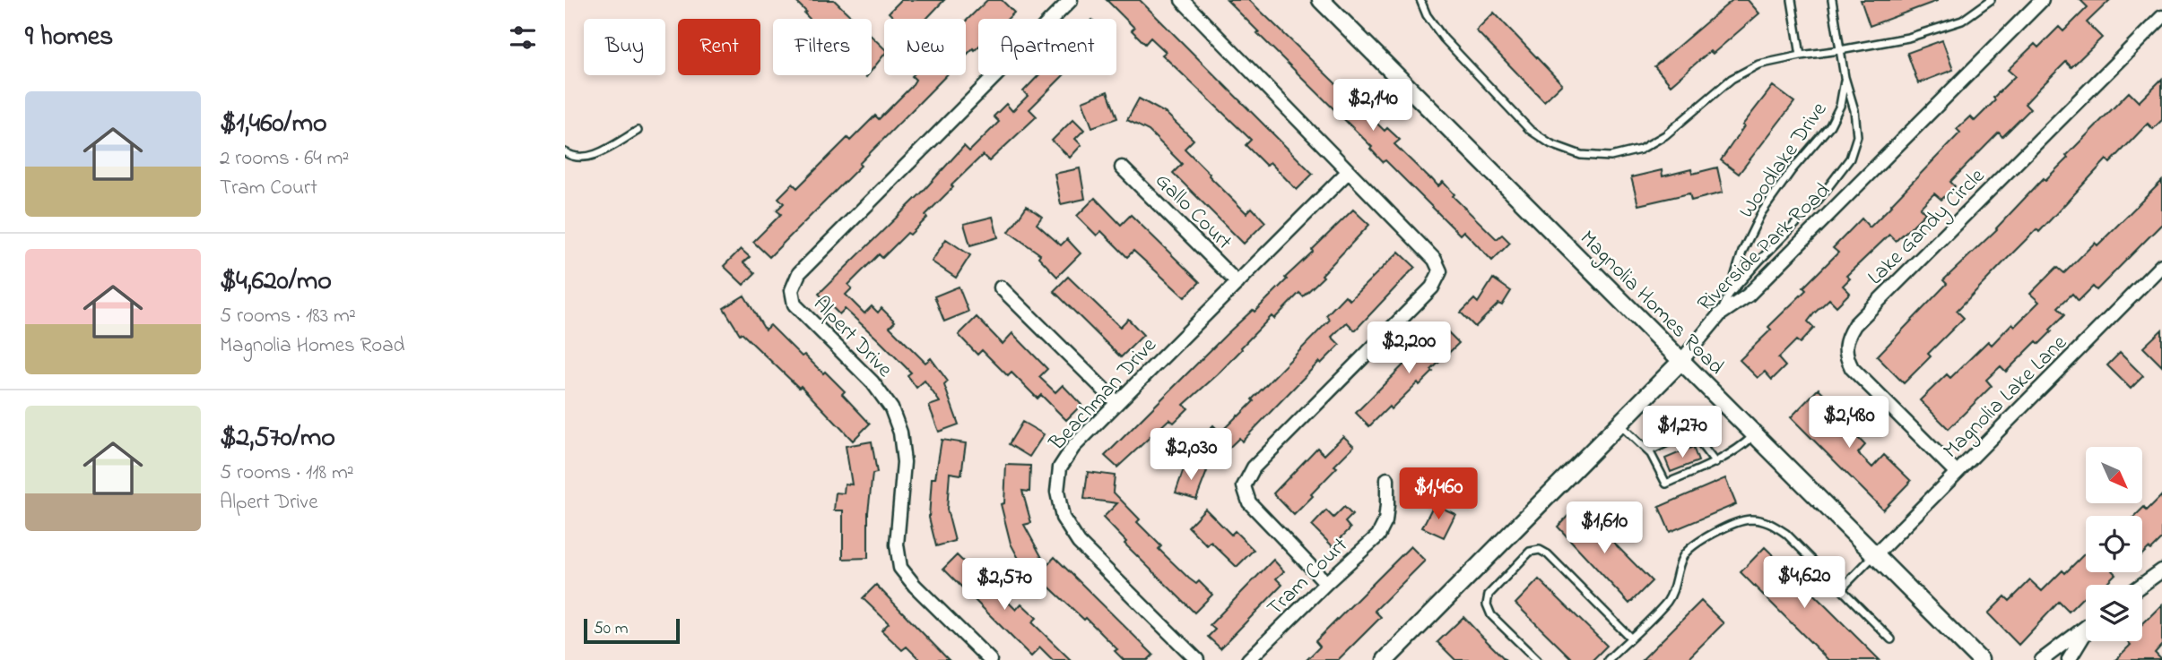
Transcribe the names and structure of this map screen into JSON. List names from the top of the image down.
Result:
{
  "streets": {
    "street": [
      "Gallo Court",
      "Lake Gandy Circle",
      "Riverside Park Road",
      "Magnolia Homes Road",
      "Alpert Drive",
      "Beachman Drive",
      "Magnolia Lake Lane",
      "Tram Court"
    ],
    "lane": ["Woodlake Drive"]
  },
  "crossings": [
    ["Woodlake Drive", "Riverside Park Road"],
    ["Gallo Court", "Beachman Drive"],
    ["Lake Gandy Circle", "Magnolia Lake Lane"],
    ["Riverside Park Road", "Magnolia Homes Road"],
    ["Magnolia Homes Road", "Magnolia Lake Lane"]
  ],
  "scale_bar": "50 m",
  "north": "bottom right",
  "page": {
    "heading": "9 homes",
    "chip": [
      "Buy",
      "Rent",
      "Filters",
      "New",
      "Apartment"
    ],
    "list": [
      {
        "name": "$1,460/mo",
        "note": "2 rooms · 64 m² · Tram Court"
      },
      {
        "name": "$4,620/mo",
        "note": "5 rooms · 183 m² · Magnolia Homes Road"
      },
      {
        "name": "$2,570/mo",
        "note": "5 rooms · 118 m² · Alpert Drive"
      }
    ],
    "price": [
      "$2,140",
      "$2,200",
      "$2,480",
      "$1,270",
      "$2,030",
      "$1,460",
      "$1,610",
      "$4,620",
      "$2,570"
    ],
    "scale": "50 m"
  }
}
